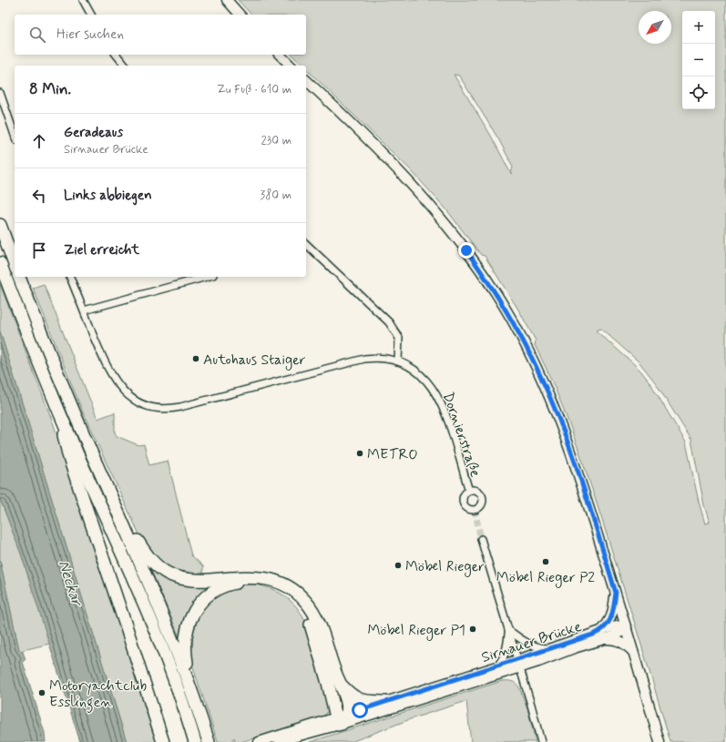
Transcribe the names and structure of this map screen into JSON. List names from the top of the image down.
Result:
{
  "streets": {
    "main road": ["Sirnauer Brücke"],
    "street": ["Dornierstraße"]
  },
  "water": ["Neckar"],
  "places": [
    "Autohaus Staiger",
    "METRO",
    "Möbel Rieger P2",
    "Möbel Rieger",
    "Möbel Rieger P1",
    "Motoryachtclub Esslingen"
  ],
  "north": "bottom left",
  "page": {
    "map_buttons": ["+", "−"],
    "search": "Hier suchen",
    "heading": ["8 Min.", "Zu Fuß · 610 m"],
    "list": [
      ["Geradeaus", "Sirnauer Brücke", "230 m"],
      ["Links abbiegen", "380 m"],
      "Ziel erreicht"
    ]
  }
}
